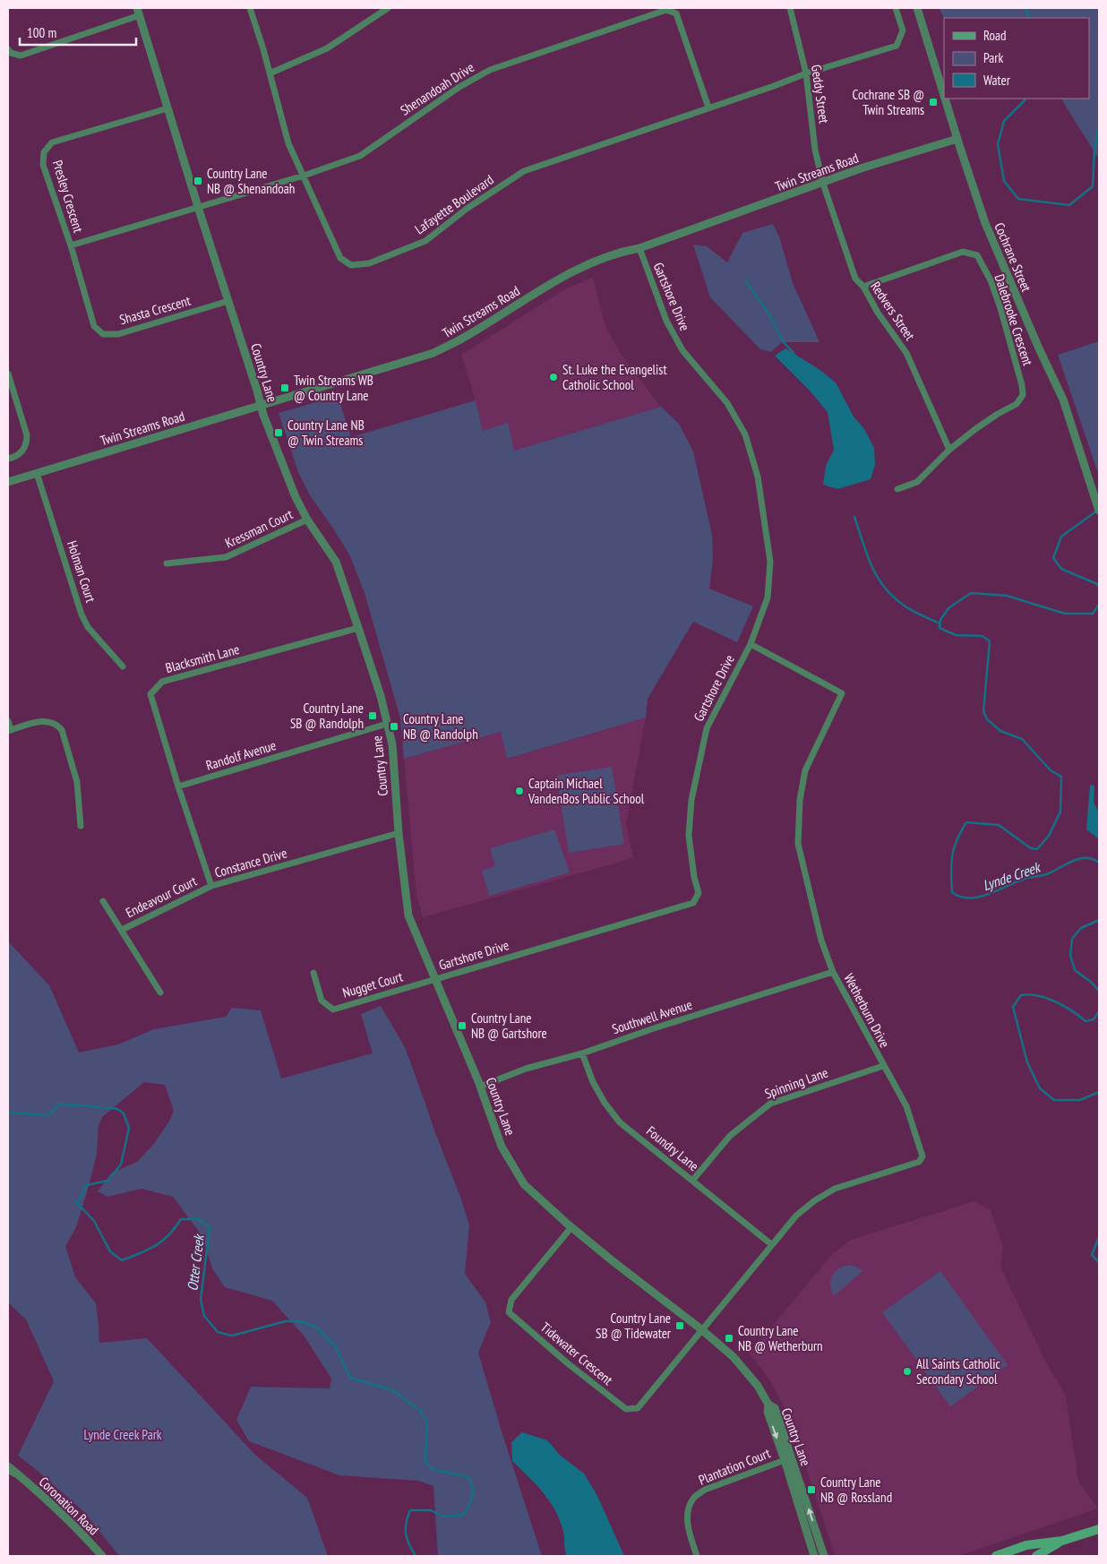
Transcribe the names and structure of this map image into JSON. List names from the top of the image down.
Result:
{
  "streets": {
    "street": [
      "Shenandoah Drive",
      "Geddy Street",
      "Twin Streams Road",
      "Presley Crescent",
      "Lafayette Boulevard",
      "Cochrane Street",
      "Gartshore Drive",
      "Shasta Crescent",
      "Redvers Street",
      "Dalebrooke Crescent",
      "Country Lane",
      "Kressman Court",
      "Holman Court",
      "Blacksmith Lane",
      "Randolf Avenue",
      "Constance Drive",
      "Endeavour Court",
      "Nugget Court",
      "Wetherburn Drive",
      "Southwell Avenue",
      "Spinning Lane",
      "Foundry Lane",
      "Tidewater Crescent",
      "Plantation Court",
      "Coronation Road"
    ]
  },
  "crossings": [
    ["Shenandoah Drive", "Presley Crescent"],
    ["Shenandoah Drive", "Lafayette Boulevard"],
    ["Shenandoah Drive", "Country Lane"],
    ["Geddy Street", "Twin Streams Road"],
    ["Geddy Street", "Lafayette Boulevard"],
    ["Geddy Street", "Redvers Street"],
    ["Twin Streams Road", "Cochrane Street"],
    ["Twin Streams Road", "Gartshore Drive"],
    ["Twin Streams Road", "Redvers Street"],
    ["Twin Streams Road", "Country Lane"],
    ["Twin Streams Road", "Holman Court"],
    ["Presley Crescent", "Shasta Crescent"],
    ["Presley Crescent", "Country Lane"],
    ["Gartshore Drive", "Country Lane"],
    ["Gartshore Drive", "Nugget Court"],
    ["Gartshore Drive", "Wetherburn Drive"],
    ["Shasta Crescent", "Country Lane"],
    ["Redvers Street", "Dalebrooke Crescent"],
    ["Country Lane", "Kressman Court"],
    ["Country Lane", "Blacksmith Lane"],
    ["Country Lane", "Randolf Avenue"],
    ["Country Lane", "Constance Drive"],
    ["Country Lane", "Nugget Court"],
    ["Country Lane", "Wetherburn Drive"],
    ["Country Lane", "Southwell Avenue"],
    ["Country Lane", "Tidewater Crescent"],
    ["Country Lane", "Plantation Court"],
    ["Blacksmith Lane", "Randolf Avenue"],
    ["Blacksmith Lane", "Constance Drive"],
    ["Randolf Avenue", "Constance Drive"],
    ["Constance Drive", "Endeavour Court"],
    ["Wetherburn Drive", "Southwell Avenue"],
    ["Wetherburn Drive", "Spinning Lane"],
    ["Wetherburn Drive", "Foundry Lane"],
    ["Wetherburn Drive", "Tidewater Crescent"],
    ["Southwell Avenue", "Foundry Lane"],
    ["Spinning Lane", "Foundry Lane"]
  ],
  "water": ["Lynde Creek", "Otter Creek"],
  "parks": ["Lynde Creek Park"],
  "places": {
    "transit": [
      "Cochrane SB @ Twin Streams",
      "Country Lane NB @ Shenandoah",
      "Twin Streams WB @ Country Lane",
      "Country Lane NB @ Twin Streams",
      "Country Lane SB @ Randolph",
      "Country Lane NB @ Randolph",
      "Country Lane NB @ Gartshore",
      "Country Lane SB @ Tidewater",
      "Country Lane NB @ Wetherburn",
      "Country Lane NB @ Rossland"
    ],
    "other": ["St. Luke the Evangelist Catholic School", "Captain Michael VandenBos Public School", "All Saints Catholic Secondary School"]
  },
  "legend": ["Road", "Park", "Water"],
  "scale_bar": "100 m"
}
